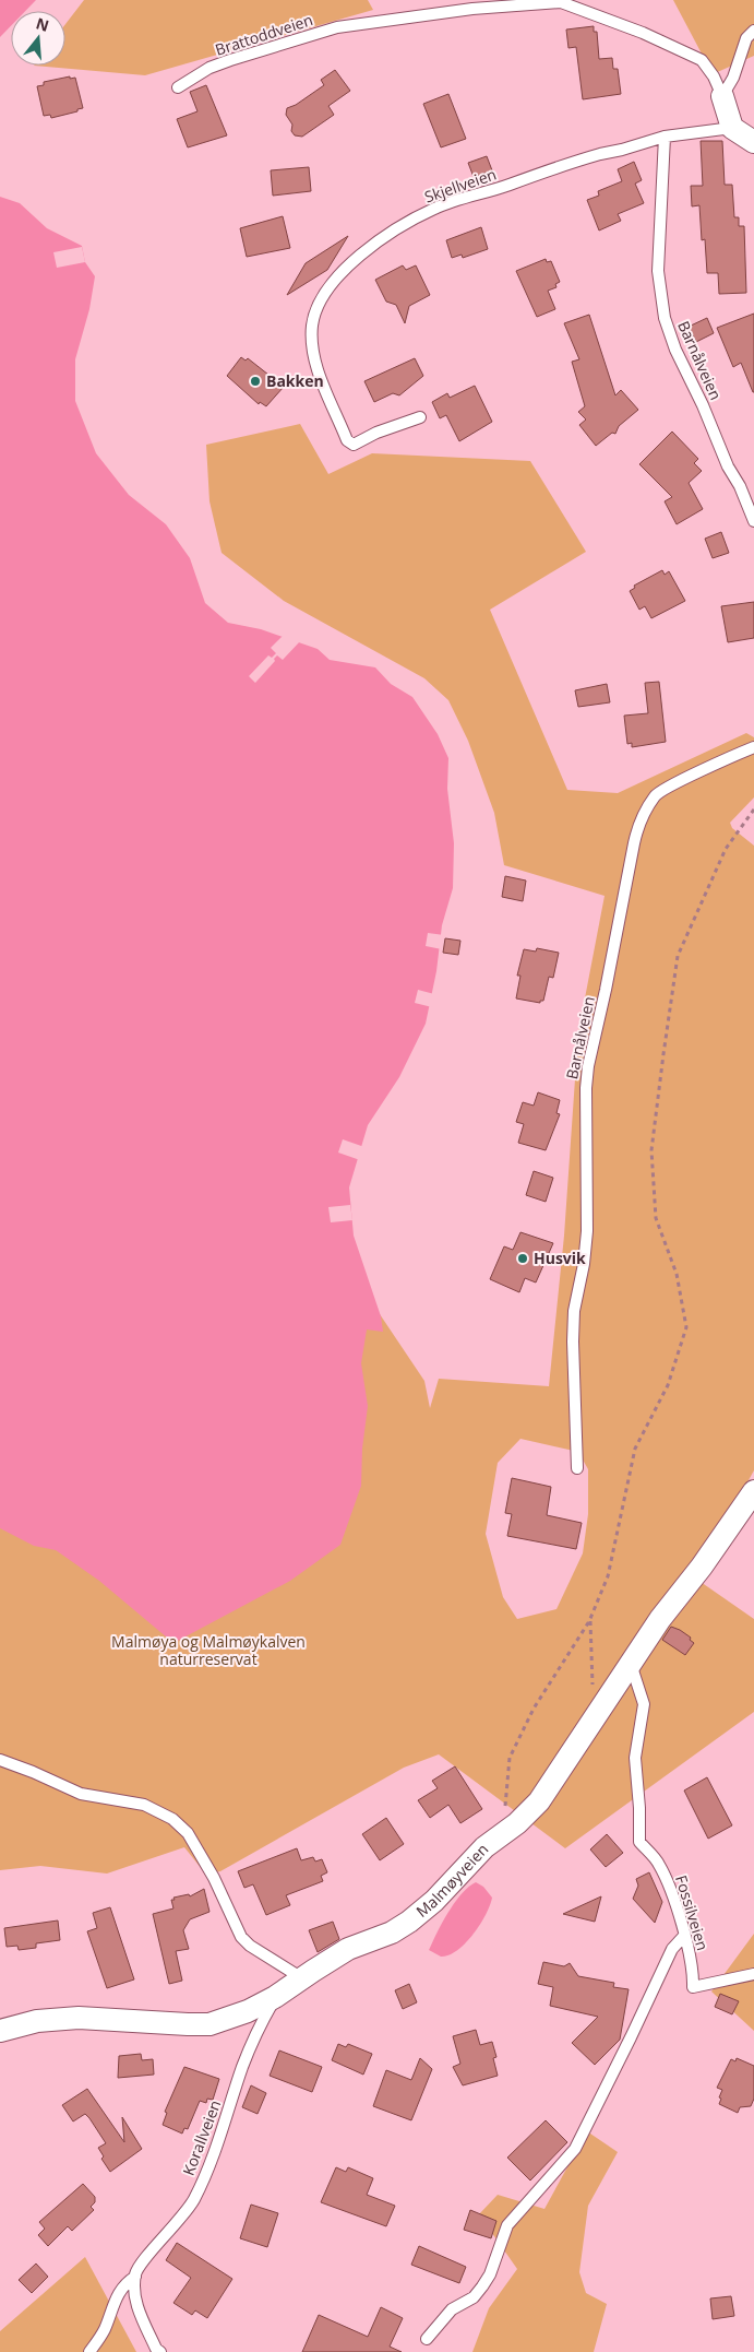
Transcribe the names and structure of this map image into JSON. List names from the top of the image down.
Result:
{
  "streets": {
    "street": ["Malmøyveien"],
    "lane": [
      "Brattoddveien",
      "Skjellveien",
      "Barnålveien",
      "Fossilveien",
      "Korallveien"
    ]
  },
  "crossings": [
    ["Skjellveien", "Barnålveien"],
    ["Malmøyveien", "Fossilveien"],
    ["Malmøyveien", "Korallveien"]
  ],
  "parks": ["Malmøya og Malmøykalven naturreservat"],
  "places": ["Bakken", "Husvik"],
  "north": "top"
}
